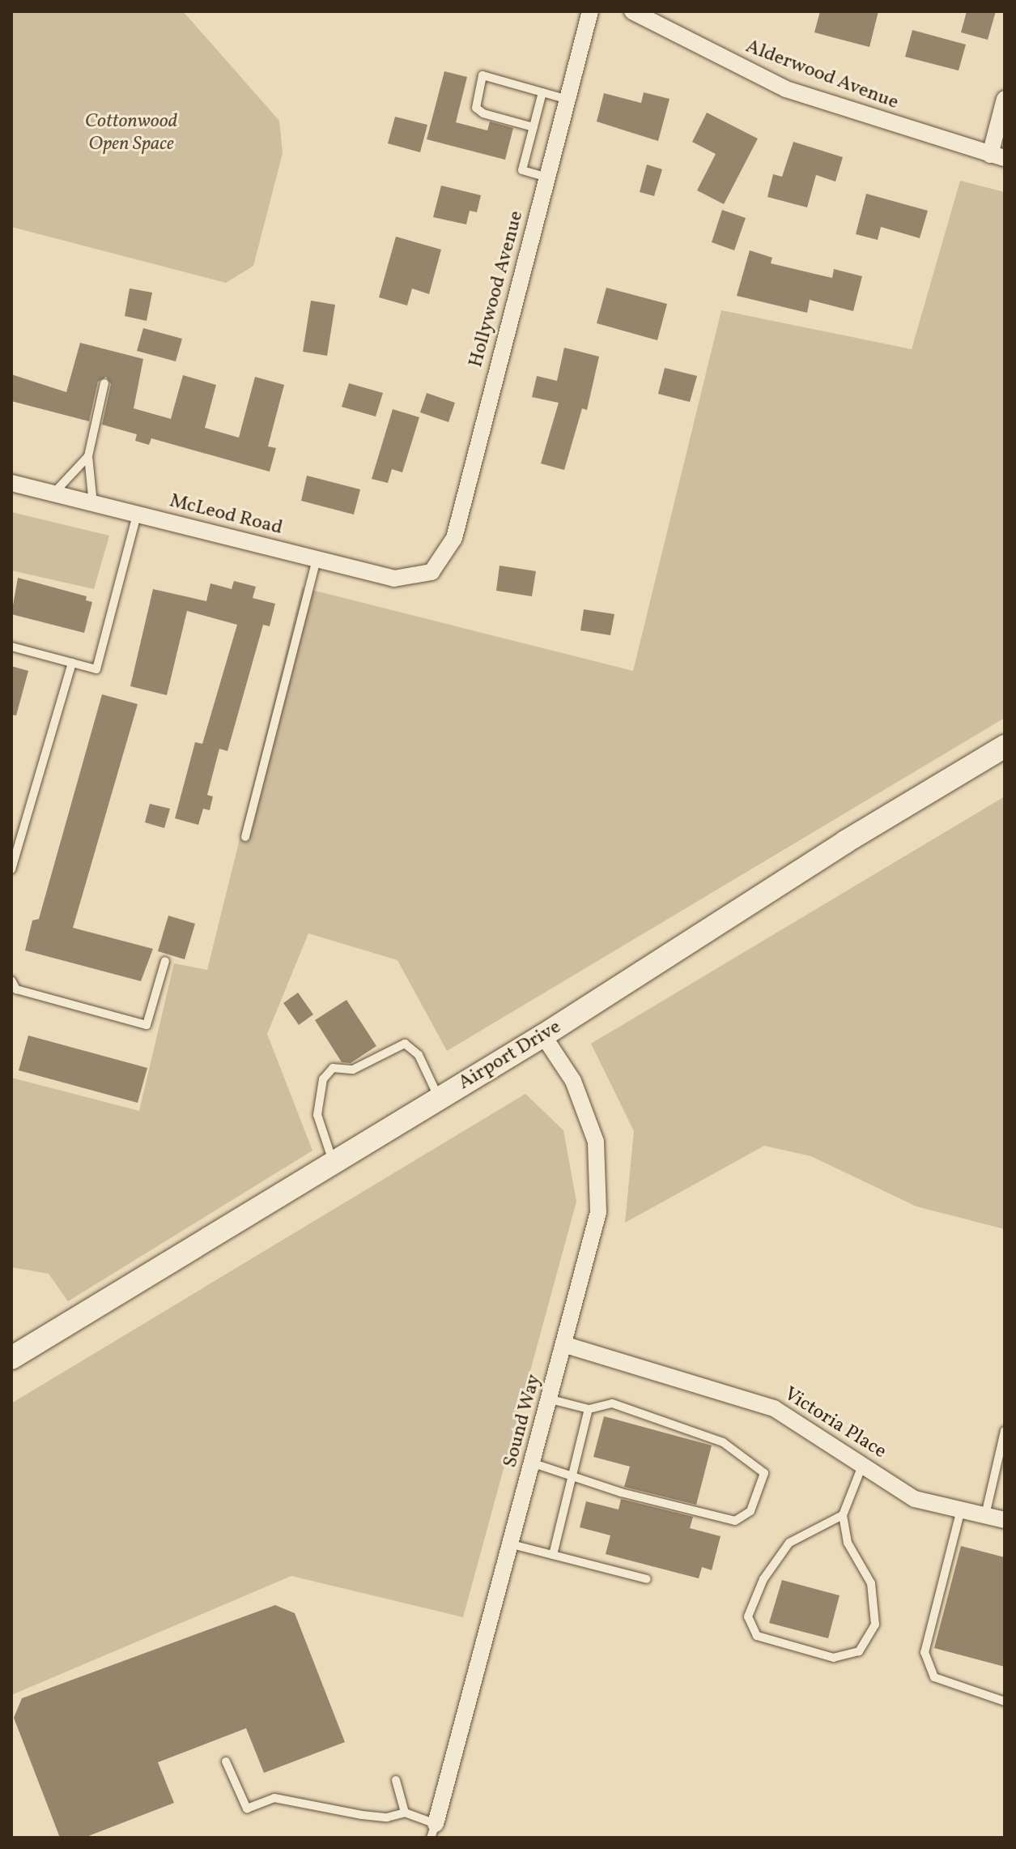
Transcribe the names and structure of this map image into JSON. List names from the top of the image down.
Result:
{
  "streets": {
    "main road": ["Airport Drive"],
    "street": [
      "Alderwood Avenue",
      "Hollywood Avenue",
      "McLeod Road",
      "Sound Way",
      "Victoria Place"
    ]
  },
  "crossings": [
    ["Hollywood Avenue", "McLeod Road"],
    ["Airport Drive", "Sound Way"],
    ["Sound Way", "Victoria Place"]
  ],
  "parks": ["Cottonwood Open Space"]
}
